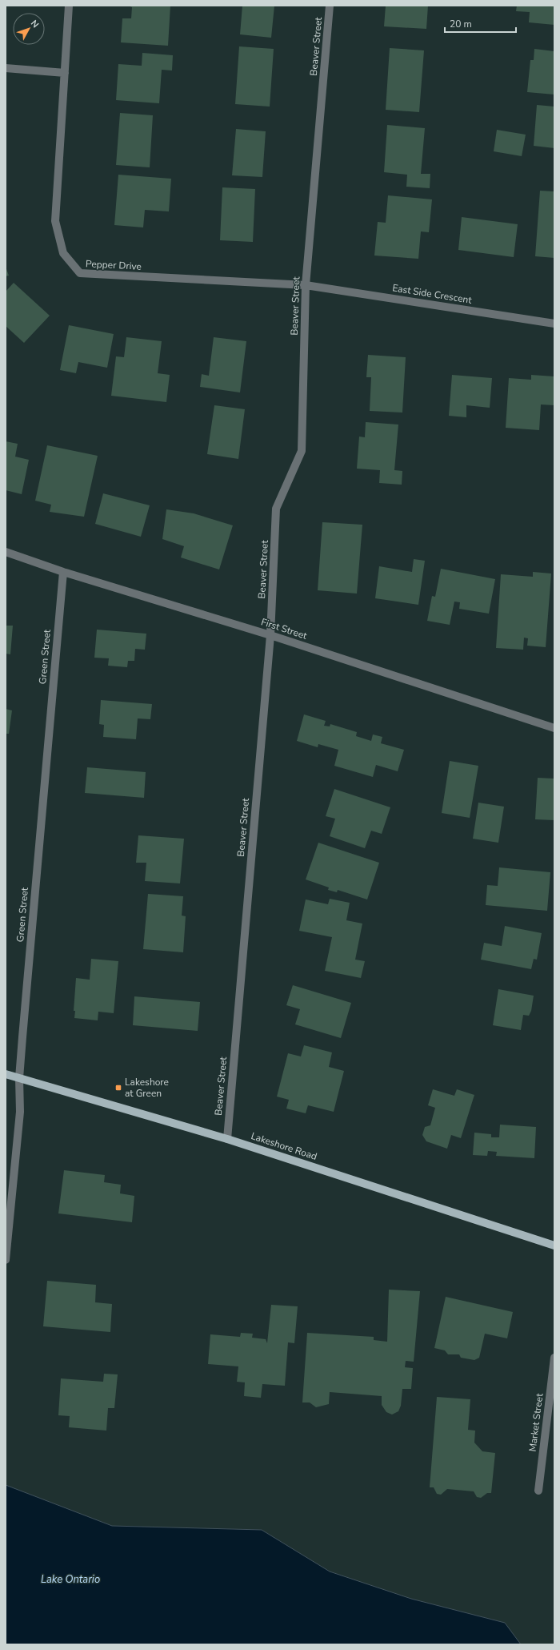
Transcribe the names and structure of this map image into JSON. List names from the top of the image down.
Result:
{
  "streets": {
    "main road": ["Lakeshore Road"],
    "street": [
      "Beaver Street",
      "Pepper Drive",
      "East Side Crescent",
      "First Street",
      "Green Street",
      "Market Street"
    ]
  },
  "crossings": [
    ["Beaver Street", "Pepper Drive"],
    ["Beaver Street", "East Side Crescent"],
    ["Beaver Street", "First Street"],
    ["Beaver Street", "Lakeshore Road"],
    ["Pepper Drive", "East Side Crescent"],
    ["First Street", "Green Street"],
    ["Green Street", "Lakeshore Road"]
  ],
  "water": ["Lake Ontario"],
  "places": {
    "transit": ["Lakeshore at Green"]
  },
  "scale_bar": "20 m",
  "north": "top right"
}
